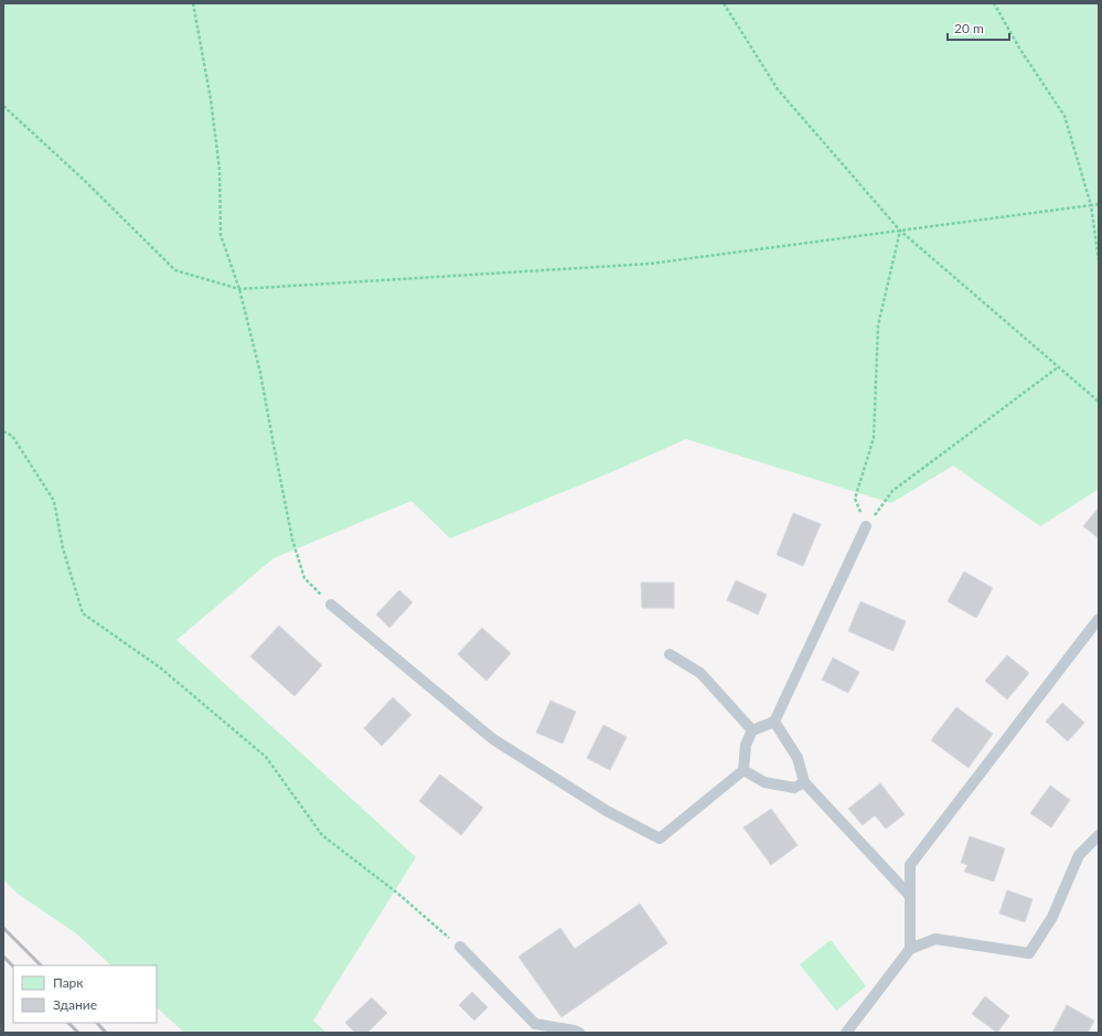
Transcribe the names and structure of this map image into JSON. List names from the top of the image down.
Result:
{
  "legend": ["Парк", "Здание"],
  "scale_bar": "20 m"
}
